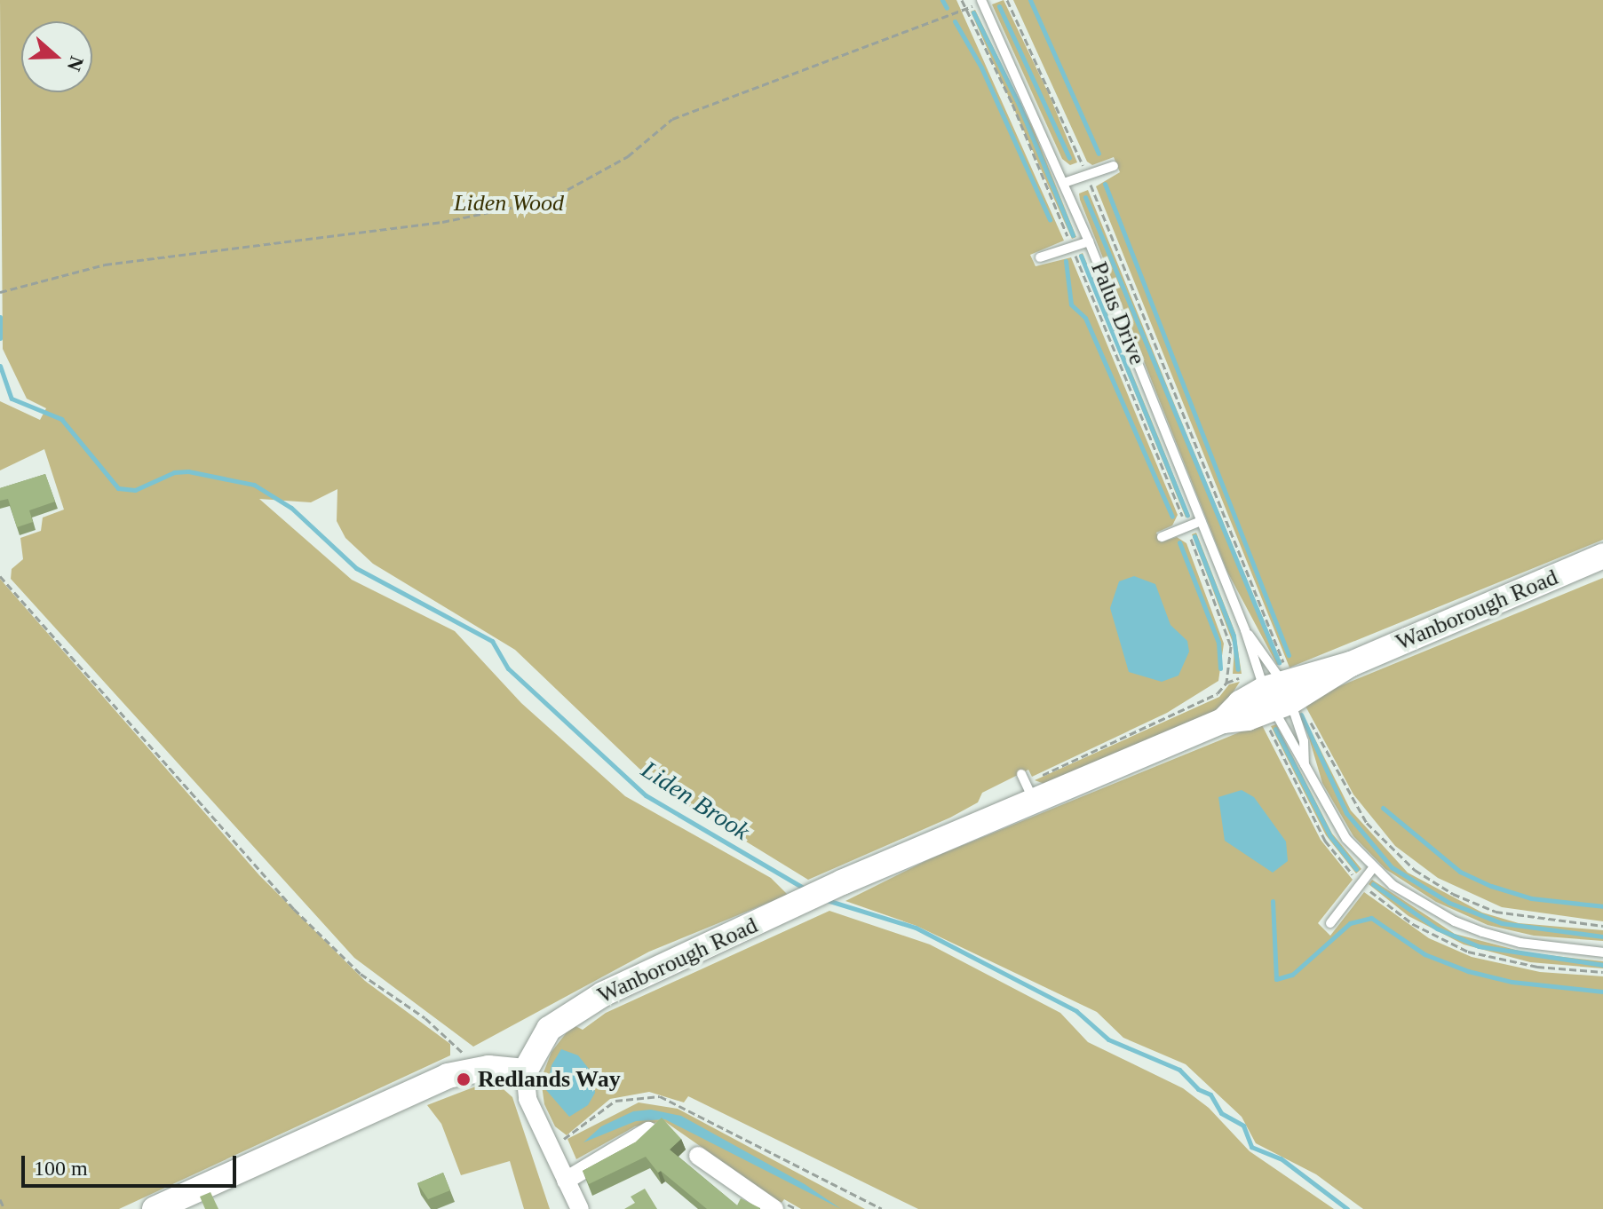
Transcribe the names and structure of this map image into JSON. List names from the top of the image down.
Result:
{
  "streets": {
    "street": ["Wanborough Road"],
    "lane": ["Palus Drive"]
  },
  "crossings": [
    ["Palus Drive", "Wanborough Road"]
  ],
  "water": ["Liden Brook"],
  "parks": ["Liden Wood"],
  "places": ["Redlands Way"],
  "scale_bar": "100 m",
  "north": "right"
}
